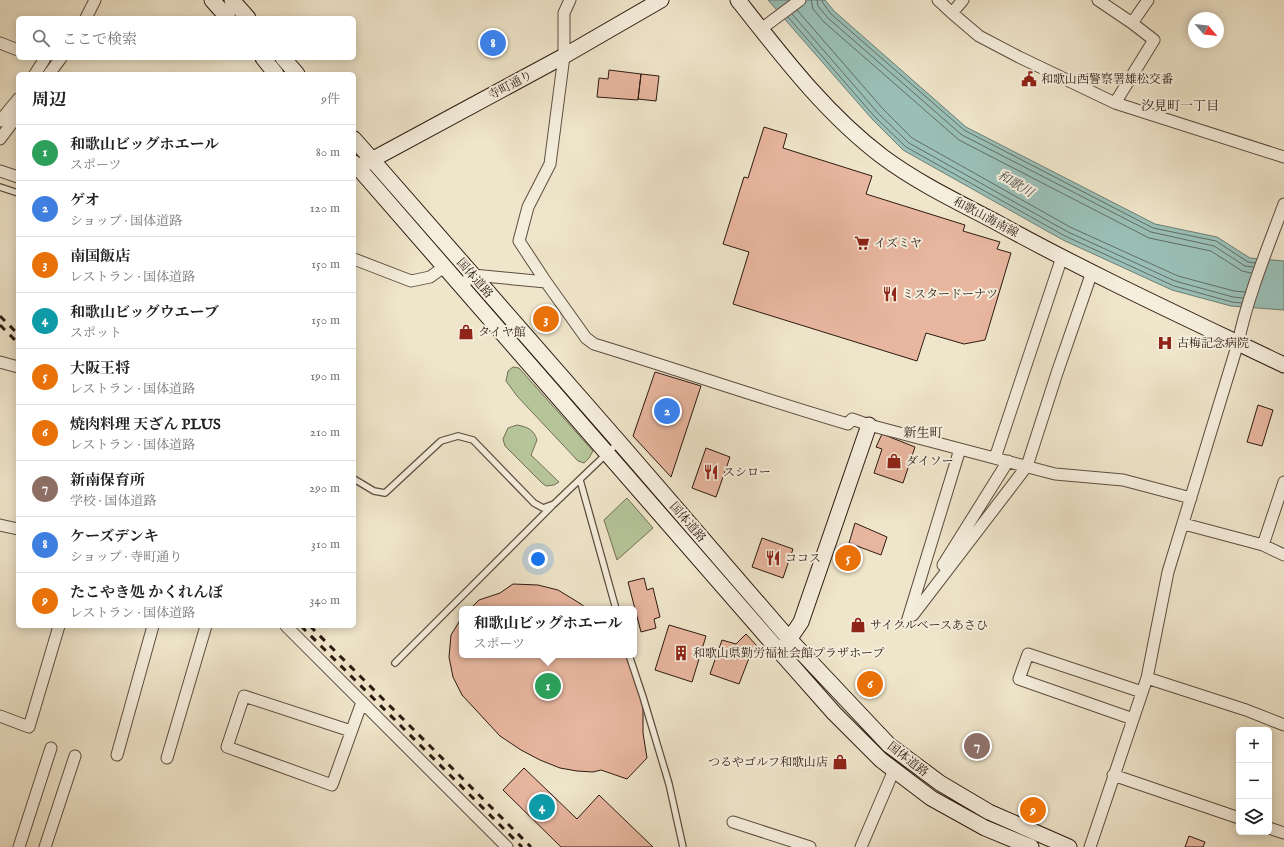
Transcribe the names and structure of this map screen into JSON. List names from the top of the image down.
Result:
{
  "streets": {
    "street": ["寺町通り", "和歌山海南線", "国体道路"]
  },
  "crossings": [
    ["寺町通り", "国体道路"]
  ],
  "districts": ["汐見町一丁目", "新生町"],
  "water": ["和歌川"],
  "places": {
    "public building": ["和歌山西警察署雄松交番"],
    "supermarket": ["イズミヤ"],
    "restaurant": ["ミスタードーナツ", "スシロー", "ココス"],
    "shop": [
      "タイヤ館",
      "ダイソー",
      "サイクルベースあさひ",
      "つるやゴルフ和歌山店"
    ],
    "hospital": ["古梅記念病院"],
    "building": ["和歌山県勤労福祉会館プラザホープ"]
  },
  "north": "bottom right",
  "page": {
    "search": "ここで検索",
    "pins": [
      "8",
      "3",
      "2",
      "5",
      "6",
      "1",
      "7",
      "4",
      "9"
    ],
    "heading": ["周辺", "9件"],
    "list": [
      {
        "mark": "1",
        "name": "和歌山ビッグホエール",
        "note": "スポーツ",
        "value": "80 m"
      },
      {
        "mark": "2",
        "name": "ゲオ",
        "note": "ショップ · 国体道路",
        "value": "120 m"
      },
      {
        "mark": "3",
        "name": "南国飯店",
        "note": "レストラン · 国体道路",
        "value": "150 m"
      },
      {
        "mark": "4",
        "name": "和歌山ビッグウエーブ",
        "note": "スポット",
        "value": "150 m"
      },
      {
        "mark": "5",
        "name": "大阪王将",
        "note": "レストラン · 国体道路",
        "value": "190 m"
      },
      {
        "mark": "6",
        "name": "焼肉料理 天ざん PLUS",
        "note": "レストラン · 国体道路",
        "value": "210 m"
      },
      {
        "mark": "7",
        "name": "新南保育所",
        "note": "学校 · 国体道路",
        "value": "290 m"
      },
      {
        "mark": "8",
        "name": "ケーズデンキ",
        "note": "ショップ · 寺町通り",
        "value": "310 m"
      },
      {
        "mark": "9",
        "name": "たこやき処 かくれんぼ",
        "note": "レストラン · 国体道路",
        "value": "340 m"
      }
    ],
    "popup": ["和歌山ビッグホエール", "スポーツ"],
    "map_buttons": ["+", "−"]
  }
}
